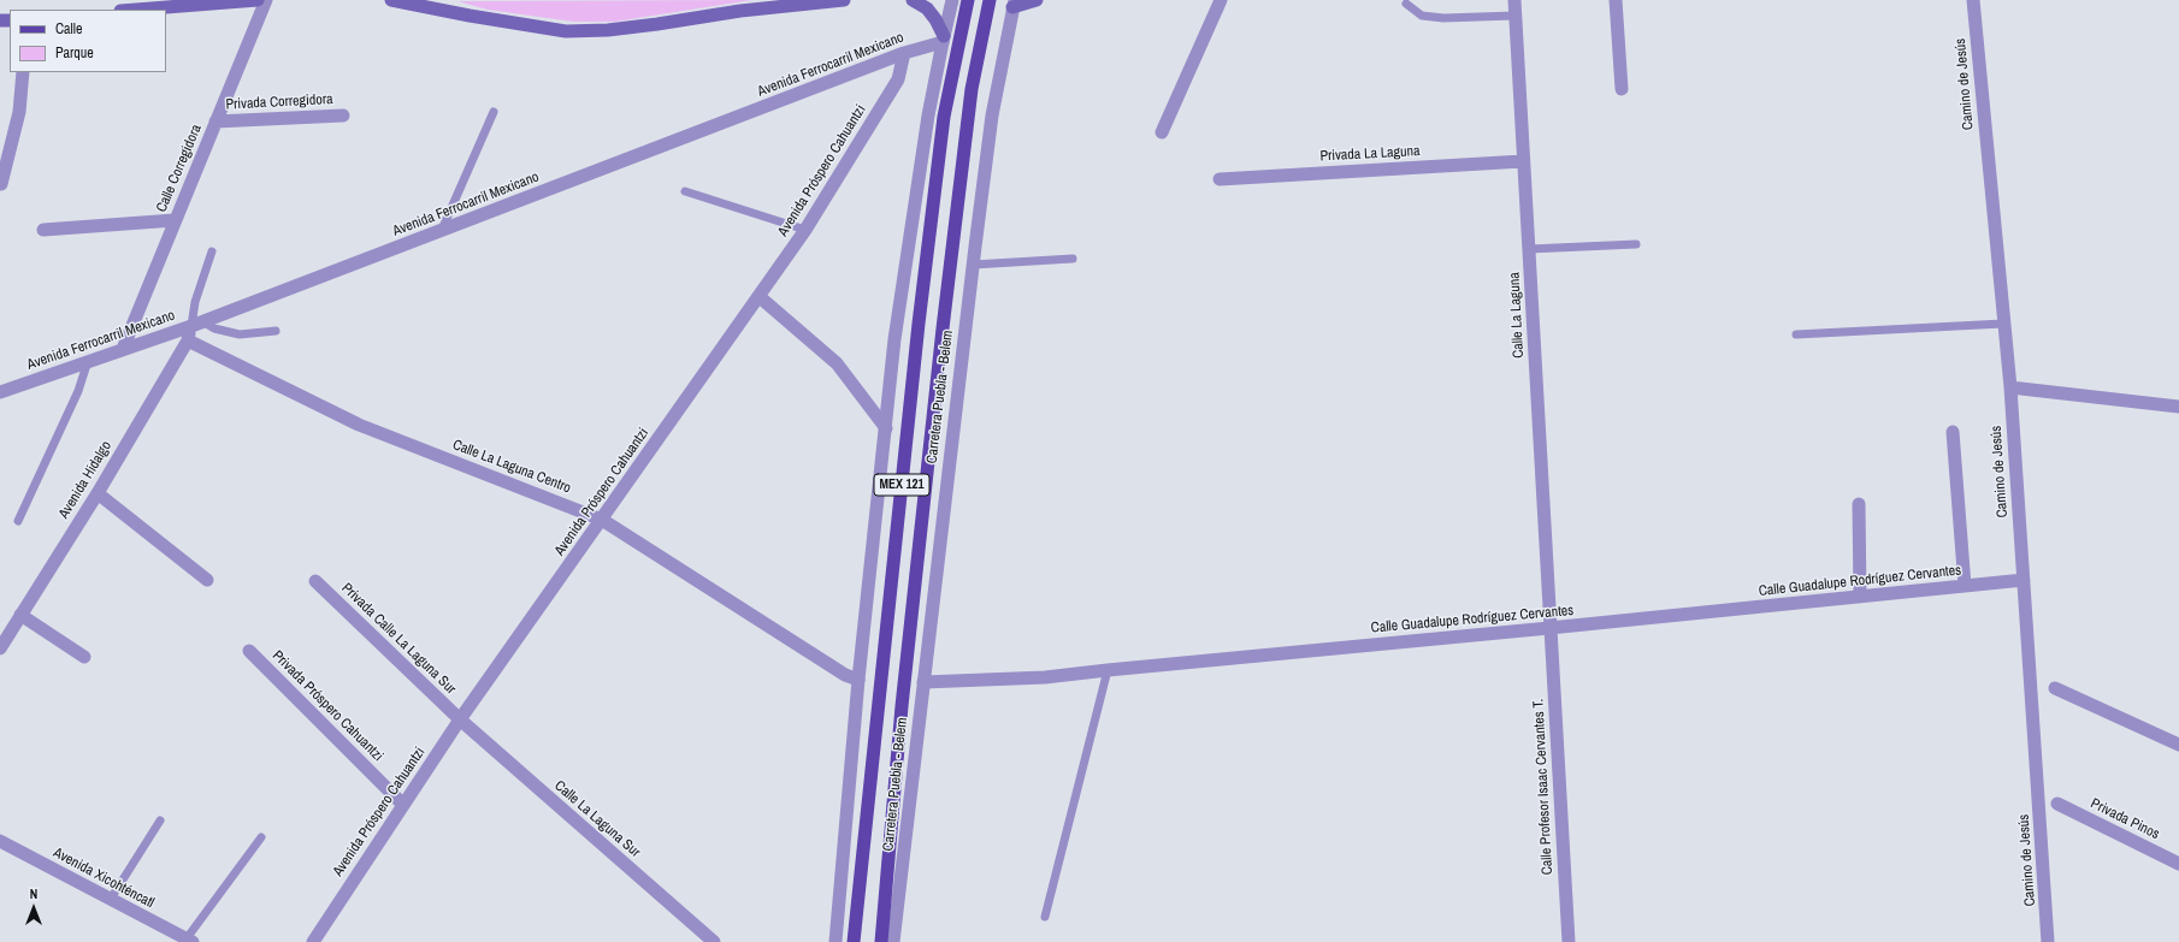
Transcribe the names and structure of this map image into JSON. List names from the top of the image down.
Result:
{
  "streets": {
    "main road": ["Carretera Puebla - Belem", "MEX 121"],
    "street": [
      "Avenida Ferrocarril Mexicano",
      "Camino de Jesús",
      "Privada Corregidora",
      "Privada La Laguna",
      "Calle Corregidora",
      "Avenida Próspero Cahuantzi",
      "Calle La Laguna",
      "Calle La Laguna Centro",
      "Avenida Hidalgo",
      "Calle Guadalupe Rodríguez Cervantes",
      "Privada Calle La Laguna Sur",
      "Privada Próspero Cahuantzi",
      "Calle Profesor Isaac Cervantes T.",
      "Calle La Laguna Sur",
      "Privada Pinos",
      "Avenida Xicohténcatl"
    ]
  },
  "crossings": [
    ["Avenida Ferrocarril Mexicano", "Calle Corregidora"],
    ["Avenida Ferrocarril Mexicano", "Avenida Próspero Cahuantzi"],
    ["Avenida Ferrocarril Mexicano", "Avenida Hidalgo"],
    ["Camino de Jesús", "Calle Guadalupe Rodríguez Cervantes"],
    ["Privada Corregidora", "Calle Corregidora"],
    ["Privada La Laguna", "Calle La Laguna"],
    ["Avenida Próspero Cahuantzi", "Calle La Laguna Centro"],
    ["Avenida Próspero Cahuantzi", "Privada Calle La Laguna Sur"],
    ["Avenida Próspero Cahuantzi", "Privada Próspero Cahuantzi"],
    ["Avenida Próspero Cahuantzi", "Calle La Laguna Sur"],
    ["Calle La Laguna", "Calle Guadalupe Rodríguez Cervantes"],
    ["Calle La Laguna", "Calle Profesor Isaac Cervantes T."],
    ["Carretera Puebla - Belem", "Calle Guadalupe Rodríguez Cervantes"],
    ["Calle La Laguna Centro", "Avenida Hidalgo"],
    ["Calle Guadalupe Rodríguez Cervantes", "Calle Profesor Isaac Cervantes T."],
    ["Privada Calle La Laguna Sur", "Calle La Laguna Sur"]
  ],
  "legend": ["Calle", "Parque"],
  "north": "top"
}
